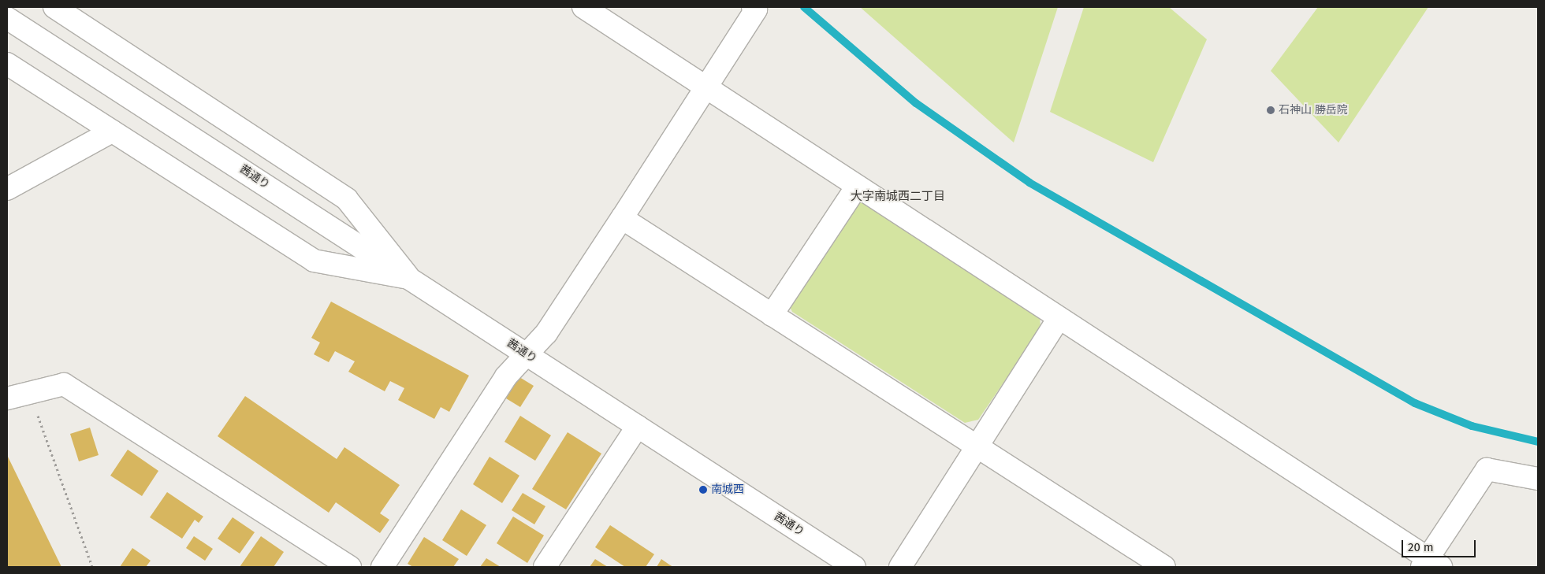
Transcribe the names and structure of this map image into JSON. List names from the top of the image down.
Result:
{
  "streets": {
    "street": ["茜通り"]
  },
  "districts": ["大字南城西二丁目"],
  "places": ["石神山 勝岳院", "南城西"],
  "scale_bar": "20 m"
}
